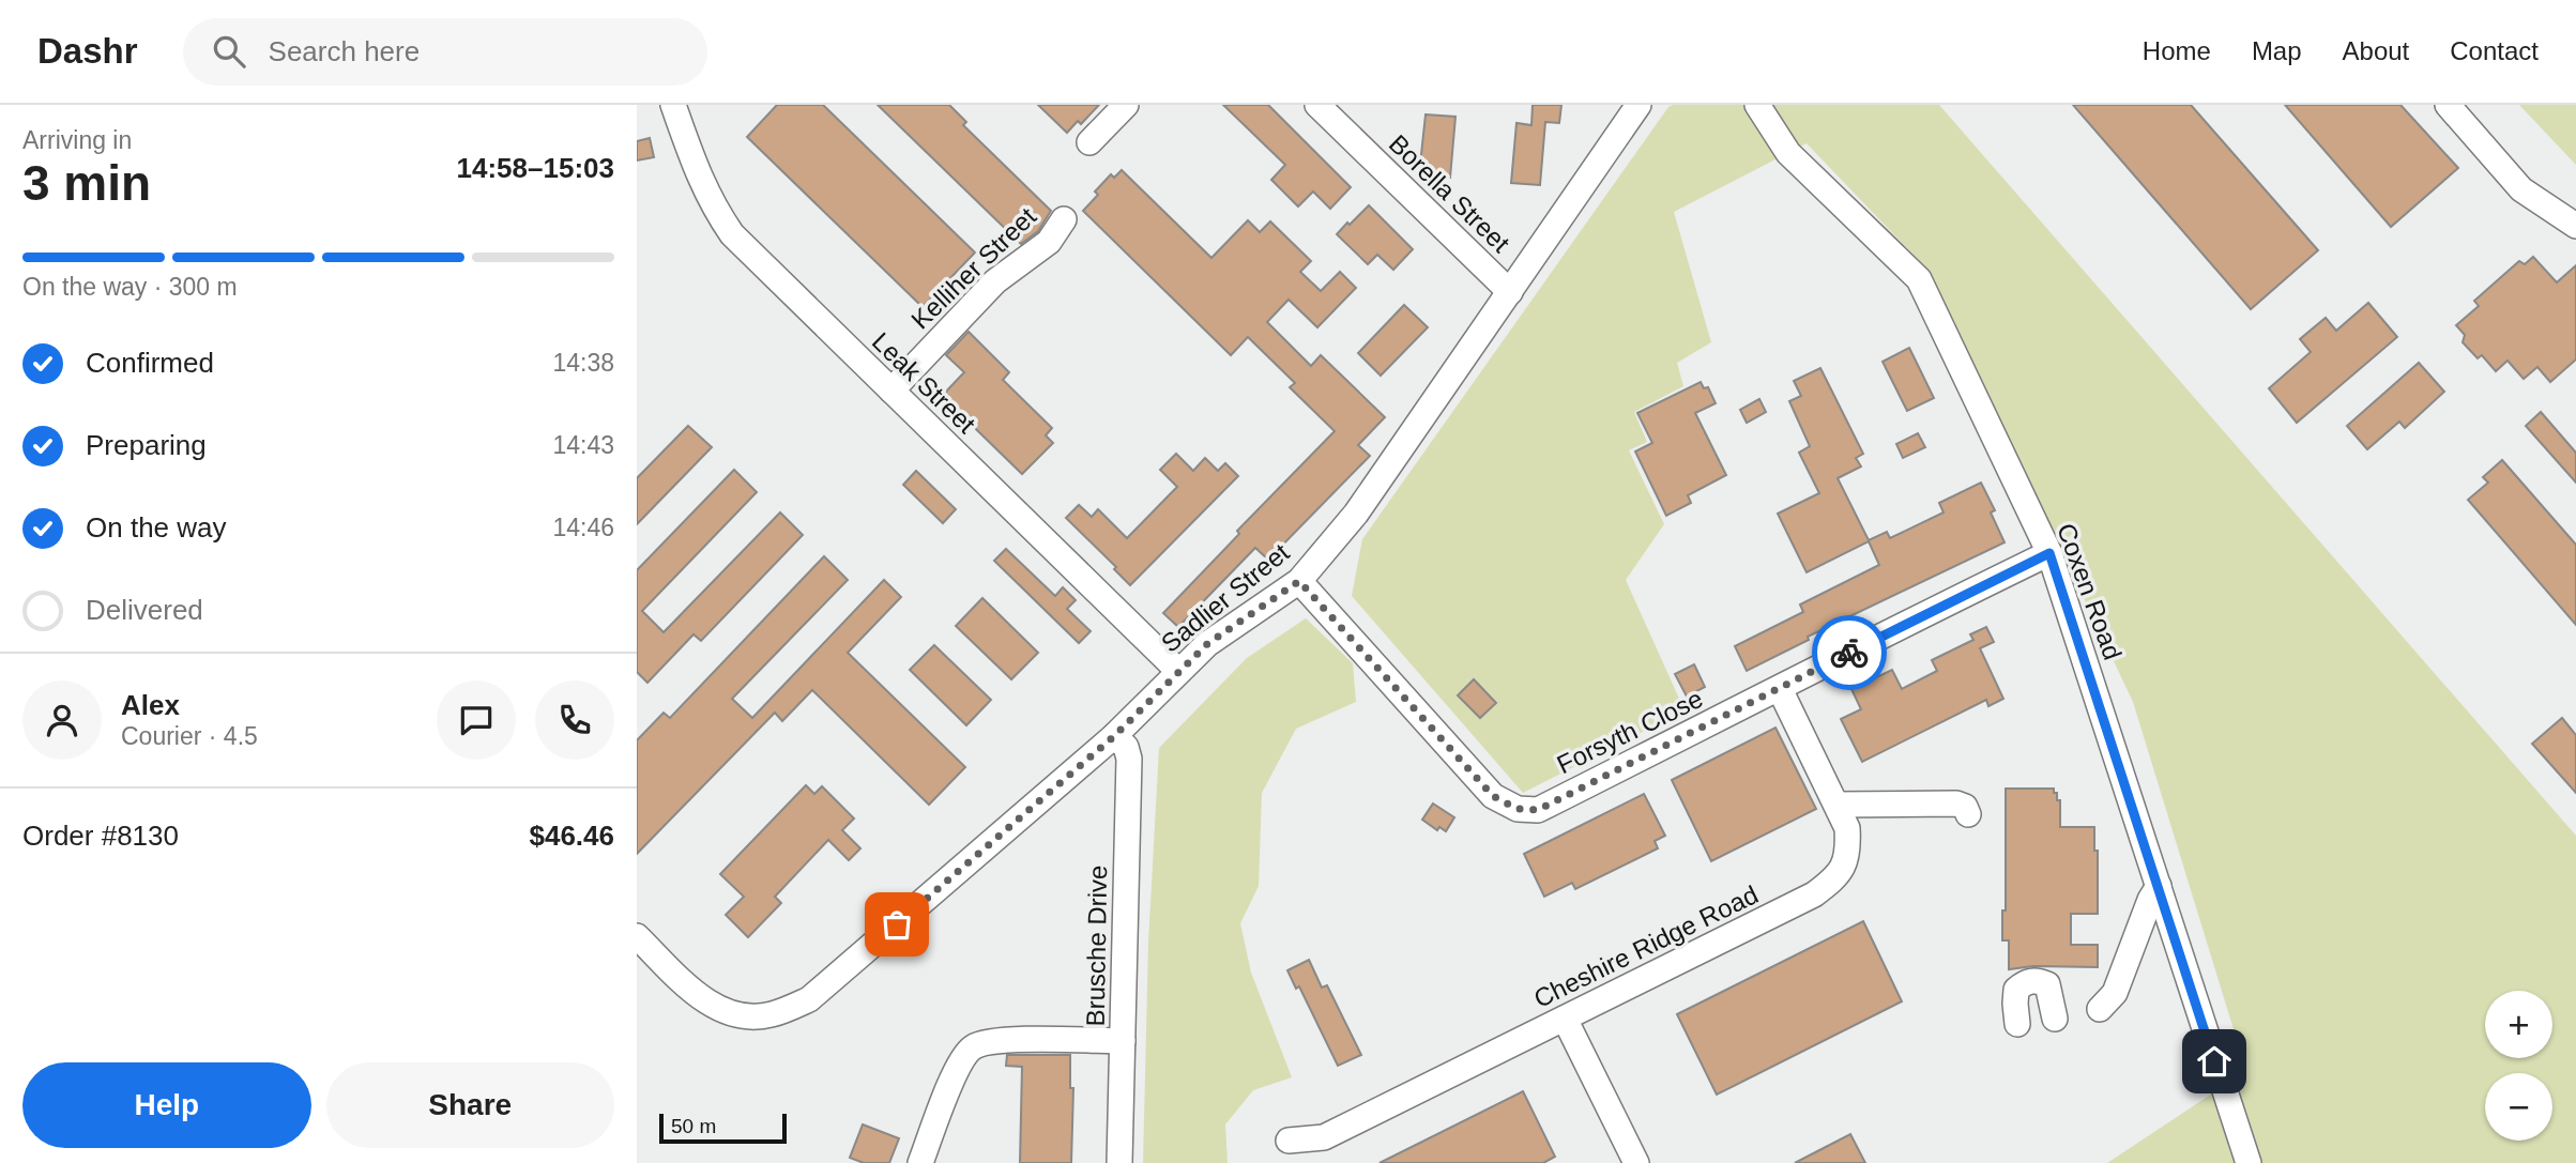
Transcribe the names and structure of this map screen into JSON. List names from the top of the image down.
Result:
{
  "streets": {
    "lane": [
      "Borella Street",
      "Kelliher Street",
      "Leak Street",
      "Coxen Road",
      "Sadlier Street",
      "Forsyth Close",
      "Brusche Drive",
      "Cheshire Ridge Road"
    ]
  },
  "crossings": [
    ["Borella Street", "Sadlier Street"],
    ["Kelliher Street", "Leak Street"],
    ["Leak Street", "Sadlier Street"],
    ["Coxen Road", "Forsyth Close"],
    ["Sadlier Street", "Forsyth Close"],
    ["Sadlier Street", "Brusche Drive"],
    ["Forsyth Close", "Cheshire Ridge Road"]
  ],
  "scale_bar": "50 m",
  "page": {
    "header": "Dashr",
    "search": "Search here",
    "nav": [
      "Home",
      "Map",
      "About",
      "Contact"
    ],
    "heading": ["3 min", "Arriving in", "14:58–15:03"],
    "panel": [
      "Alex",
      "Courier · 4.5",
      "Order #8130",
      "$46.46"
    ],
    "bar": "On the way · 300 m",
    "list": [
      ["Confirmed", "14:38"],
      ["Preparing", "14:43"],
      ["On the way", "14:46"],
      "Delivered"
    ],
    "map_buttons": ["+", "−"],
    "buttons": ["Help", "Share"],
    "scale": "50 m"
  }
}
